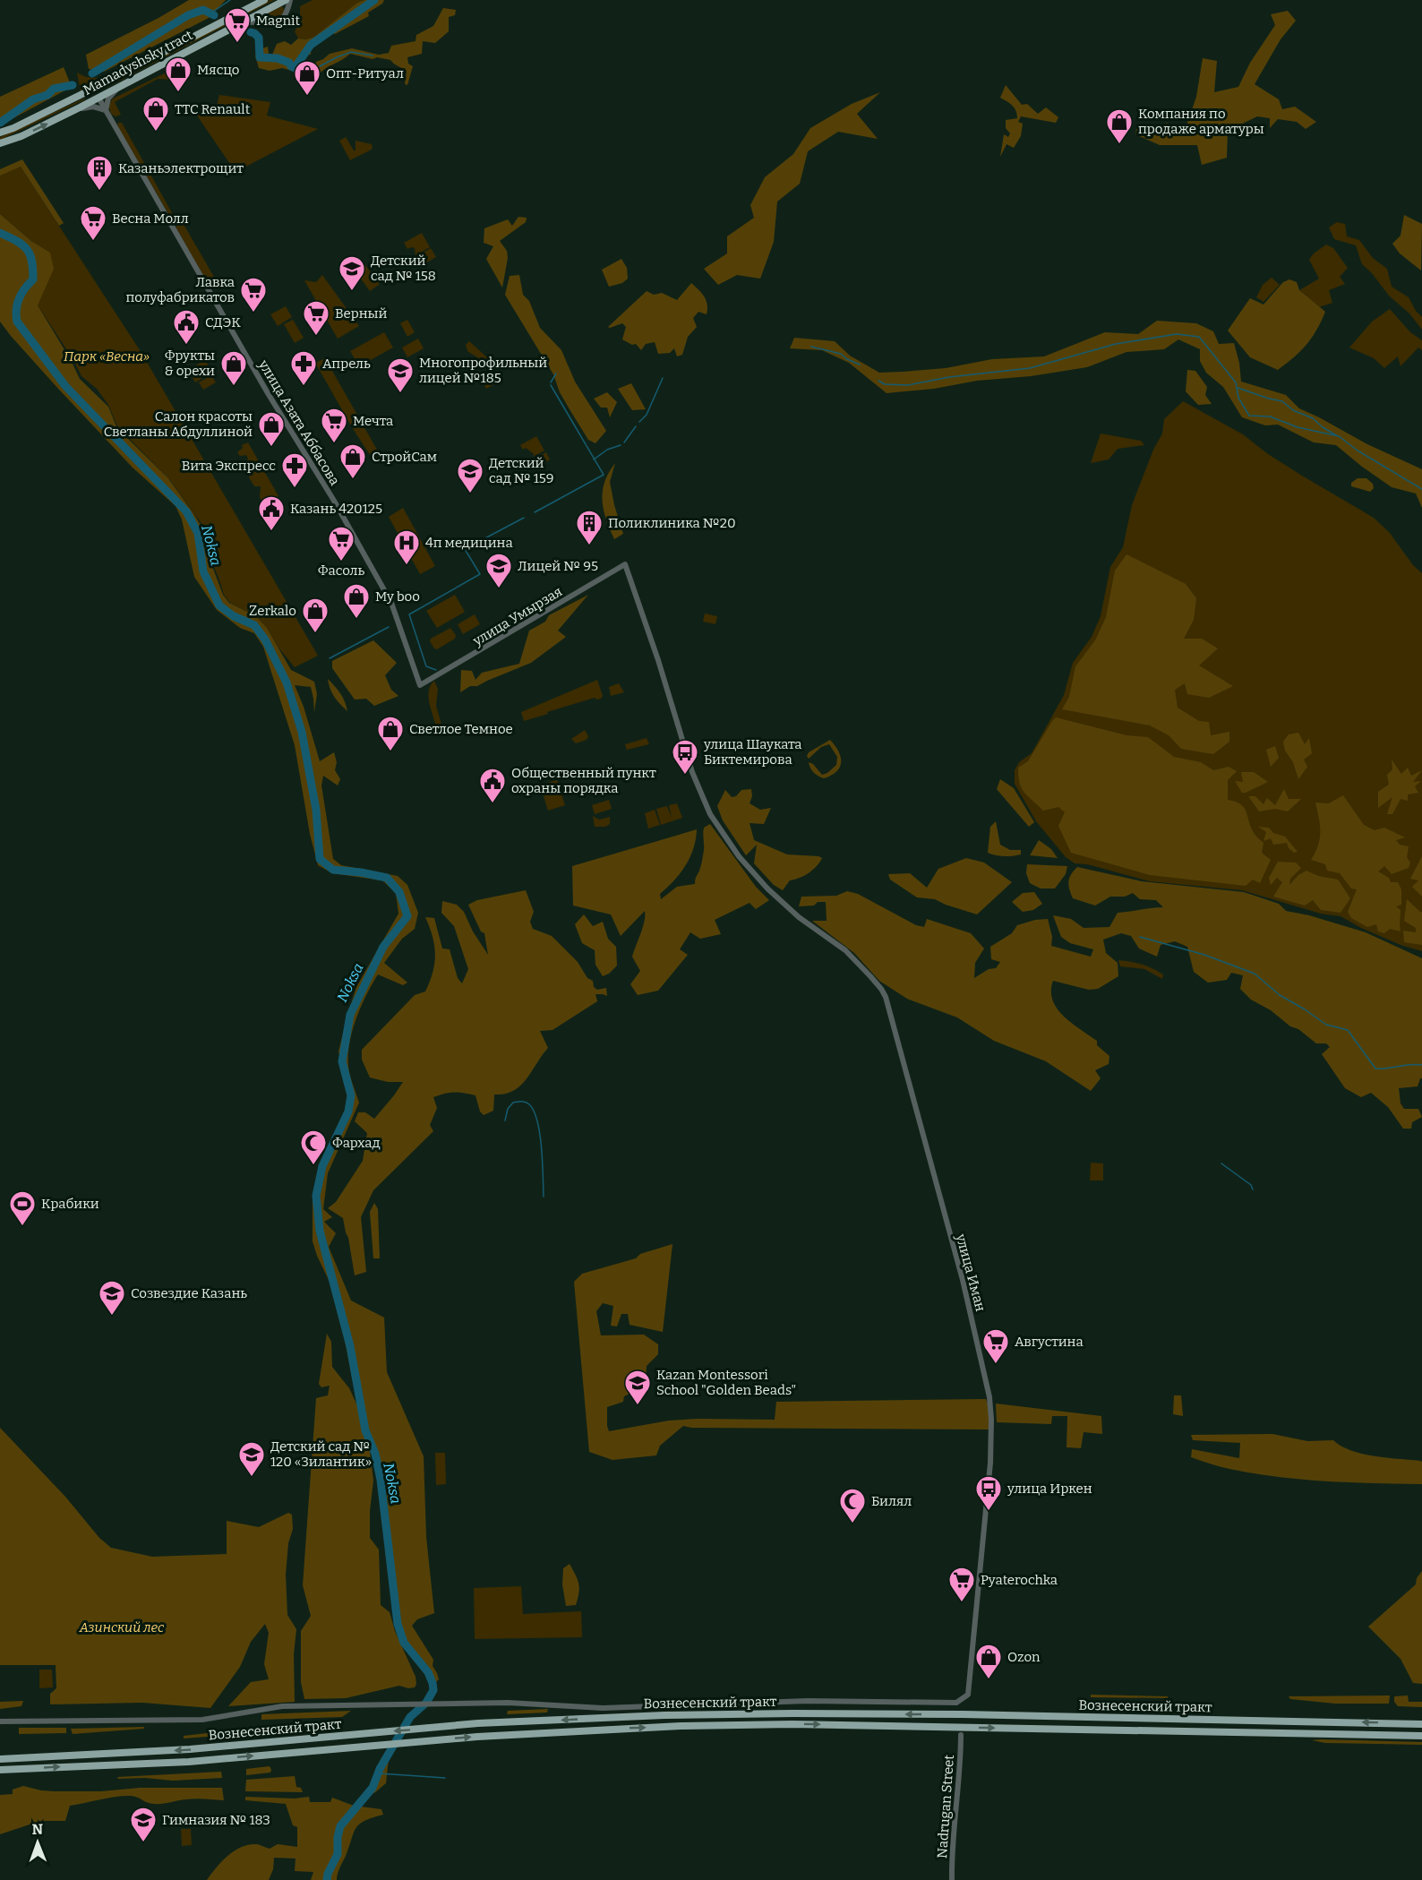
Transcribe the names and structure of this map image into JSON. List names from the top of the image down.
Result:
{
  "streets": {
    "main road": ["Mamadyshsky tract", "Вознесенский тракт"],
    "street": [
      "улица Азата Аббасова",
      "улица Умырзая",
      "улица Иман",
      "Nadrugan Street"
    ]
  },
  "crossings": [
    ["Mamadyshsky tract", "улица Азата Аббасова"],
    ["улица Азата Аббасова", "улица Умырзая"],
    ["улица Умырзая", "улица Иман"]
  ],
  "water": ["Noksa"],
  "parks": ["Парк «Весна»", "Азинский лес"],
  "places": {
    "supermarket": [
      "Magnit",
      "Весна Молл",
      "Лавка полуфабрикатов",
      "Верный",
      "Мечта",
      "Фасоль",
      "Августина",
      "Pyaterochka"
    ],
    "shop": [
      "Мясцо",
      "Опт-Ритуал",
      "ТТС Renault",
      "Компания по продаже арматуры",
      "Фрукты & орехи",
      "Салон красоты Светланы Абдуллиной",
      "СтройСам",
      "My boo",
      "Zerkalo",
      "Светлое Темное",
      "Ozon"
    ],
    "building": ["Казаньэлектрощит", "Поликлиника №20"],
    "school or university": [
      "Детский сад № 158",
      "Многопрофильный лицей №185",
      "Детский сад № 159",
      "Лицей № 95",
      "Созвездие Казань",
      "Kazan Montessori School \"Golden Beads\"",
      "Детский сад № 120 «Зилантик»",
      "Гимназия № 183"
    ],
    "public building": ["СДЭК", "Казань 420125", "Общественный пункт охраны порядка"],
    "pharmacy": ["Апрель", "Вита Экспресс"],
    "hospital": ["4п медицина"],
    "bus stop": ["улица Шауката Биктемирова", "улица Иркен"],
    "mosque": ["Фархад", "Билял"],
    "sports": ["Крабики"]
  },
  "north": "top"
}
